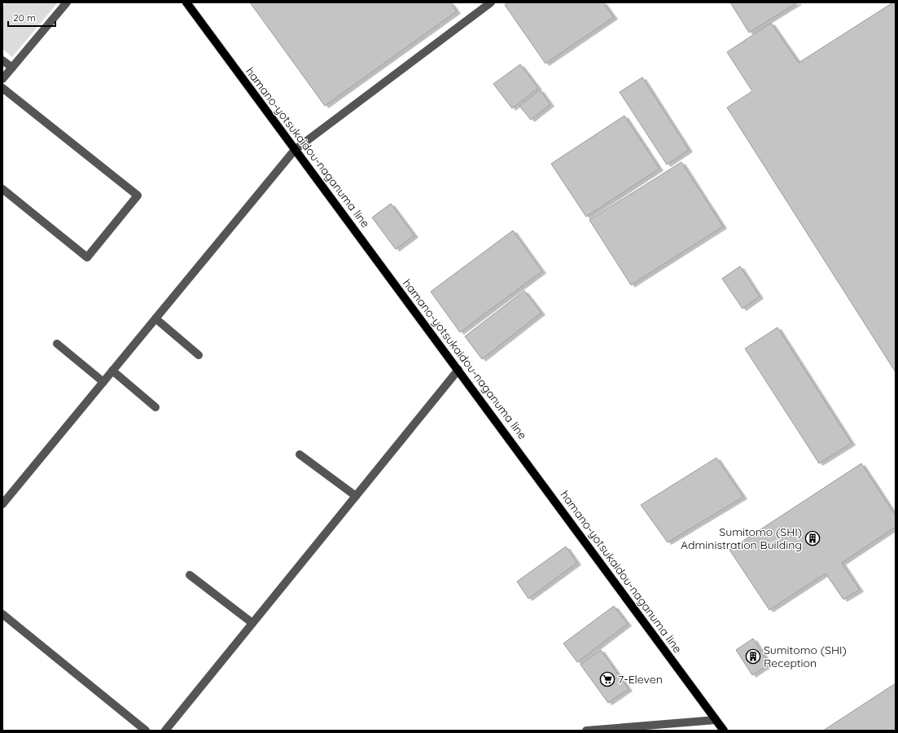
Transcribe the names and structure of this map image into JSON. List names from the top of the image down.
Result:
{
  "streets": {
    "main road": ["hamano-yotsukaidou-naganuma line"]
  },
  "places": {
    "building": ["Sumitomo (SHI) Administration Building", "Sumitomo (SHI) Reception"],
    "supermarket": ["7-Eleven"]
  },
  "scale_bar": "20 m"
}
